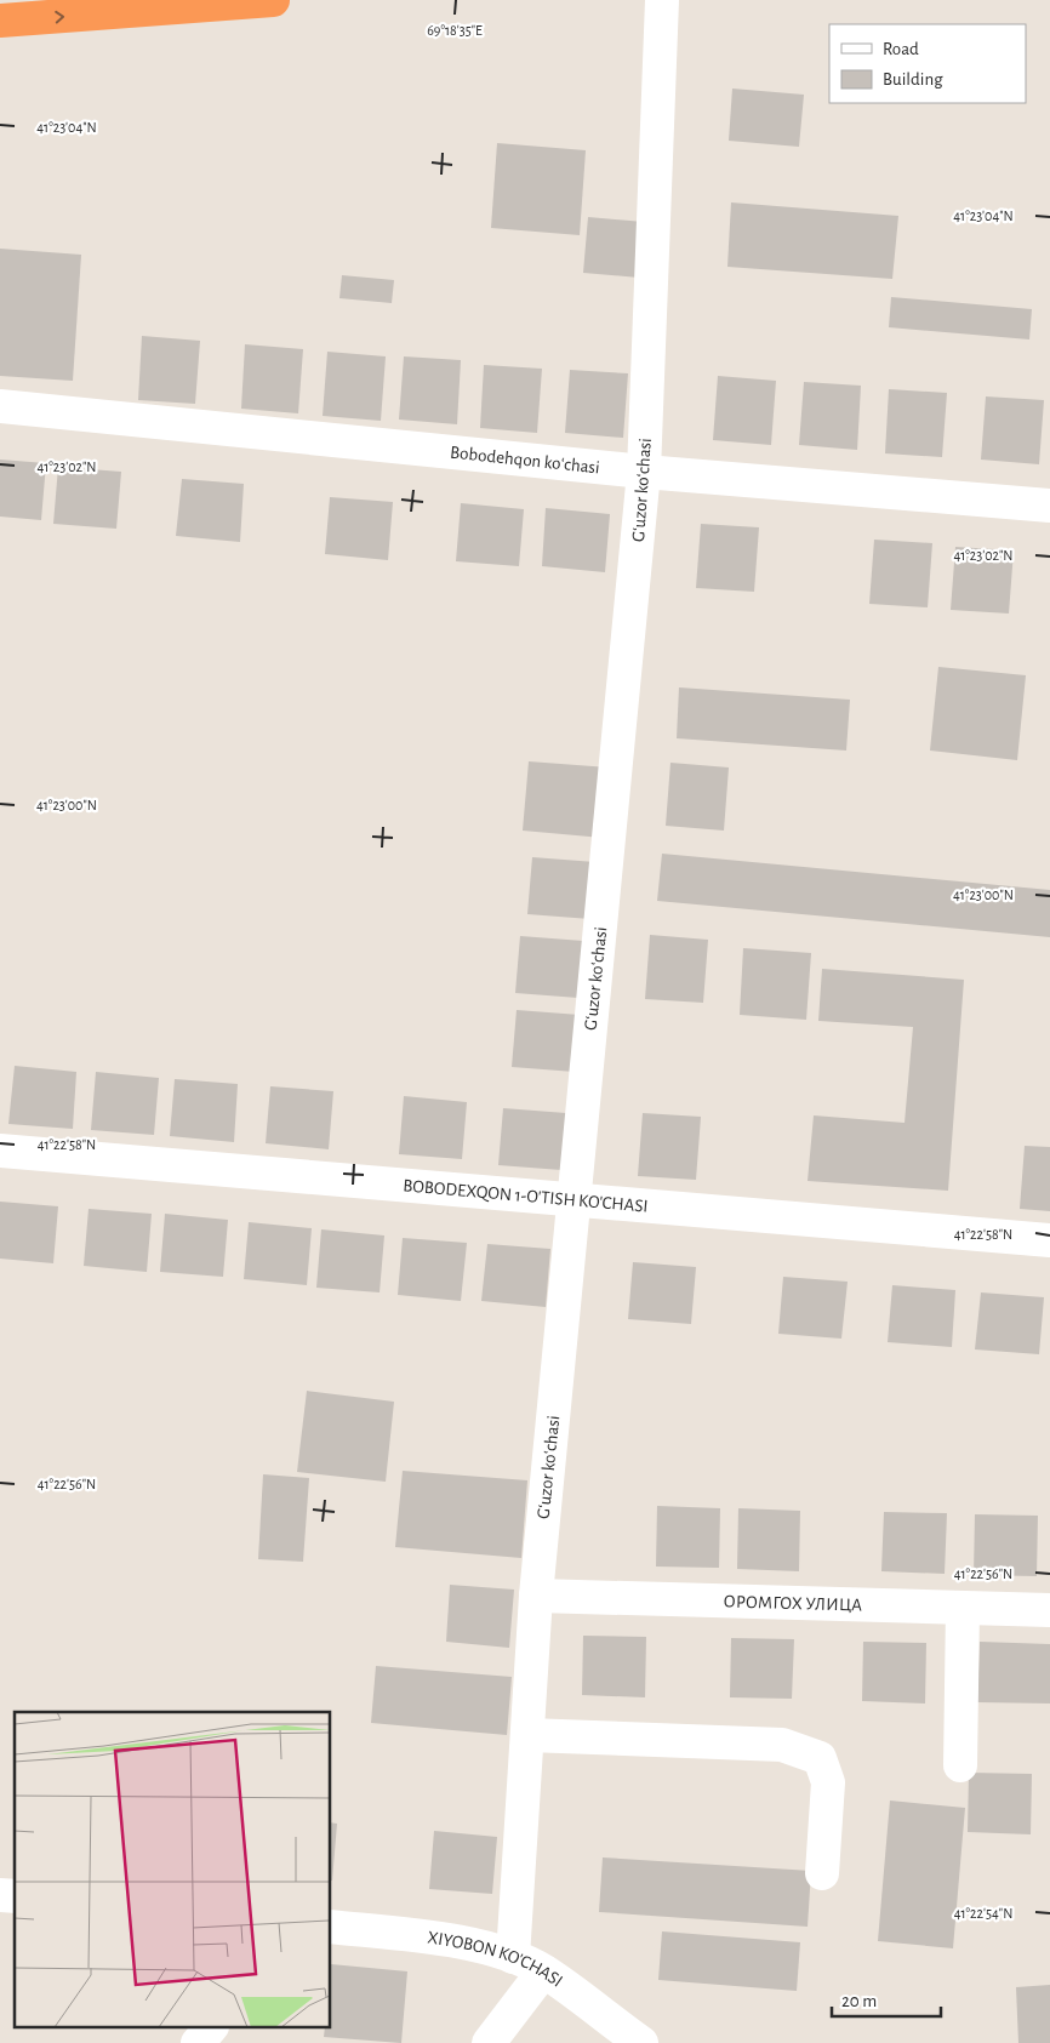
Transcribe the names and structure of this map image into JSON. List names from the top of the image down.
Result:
{
  "streets": {
    "street": [
      "Bobodehqon koʻchasi",
      "Gʻuzor koʻchasi",
      "BOBODEXQON 1-O'TISH KO'CHASI",
      "ОРОМГОХ УЛИЦА",
      "XIYOBON KO'CHASI"
    ]
  },
  "crossings": [
    ["Bobodehqon koʻchasi", "Gʻuzor koʻchasi"],
    ["Gʻuzor koʻchasi", "BOBODEXQON 1-O'TISH KO'CHASI"],
    ["Gʻuzor koʻchasi", "ОРОМГОХ УЛИЦА"],
    ["Gʻuzor koʻchasi", "XIYOBON KO'CHASI"]
  ],
  "legend": ["Road", "Building"],
  "scale_bar": "20 m",
  "coordinates": [
    "69°18'35\"E",
    "41°23'04\"N",
    "41°23'02\"N",
    "41°23'00\"N",
    "41°22'58\"N",
    "41°22'56\"N",
    "41°22'54\"N"
  ]
}
